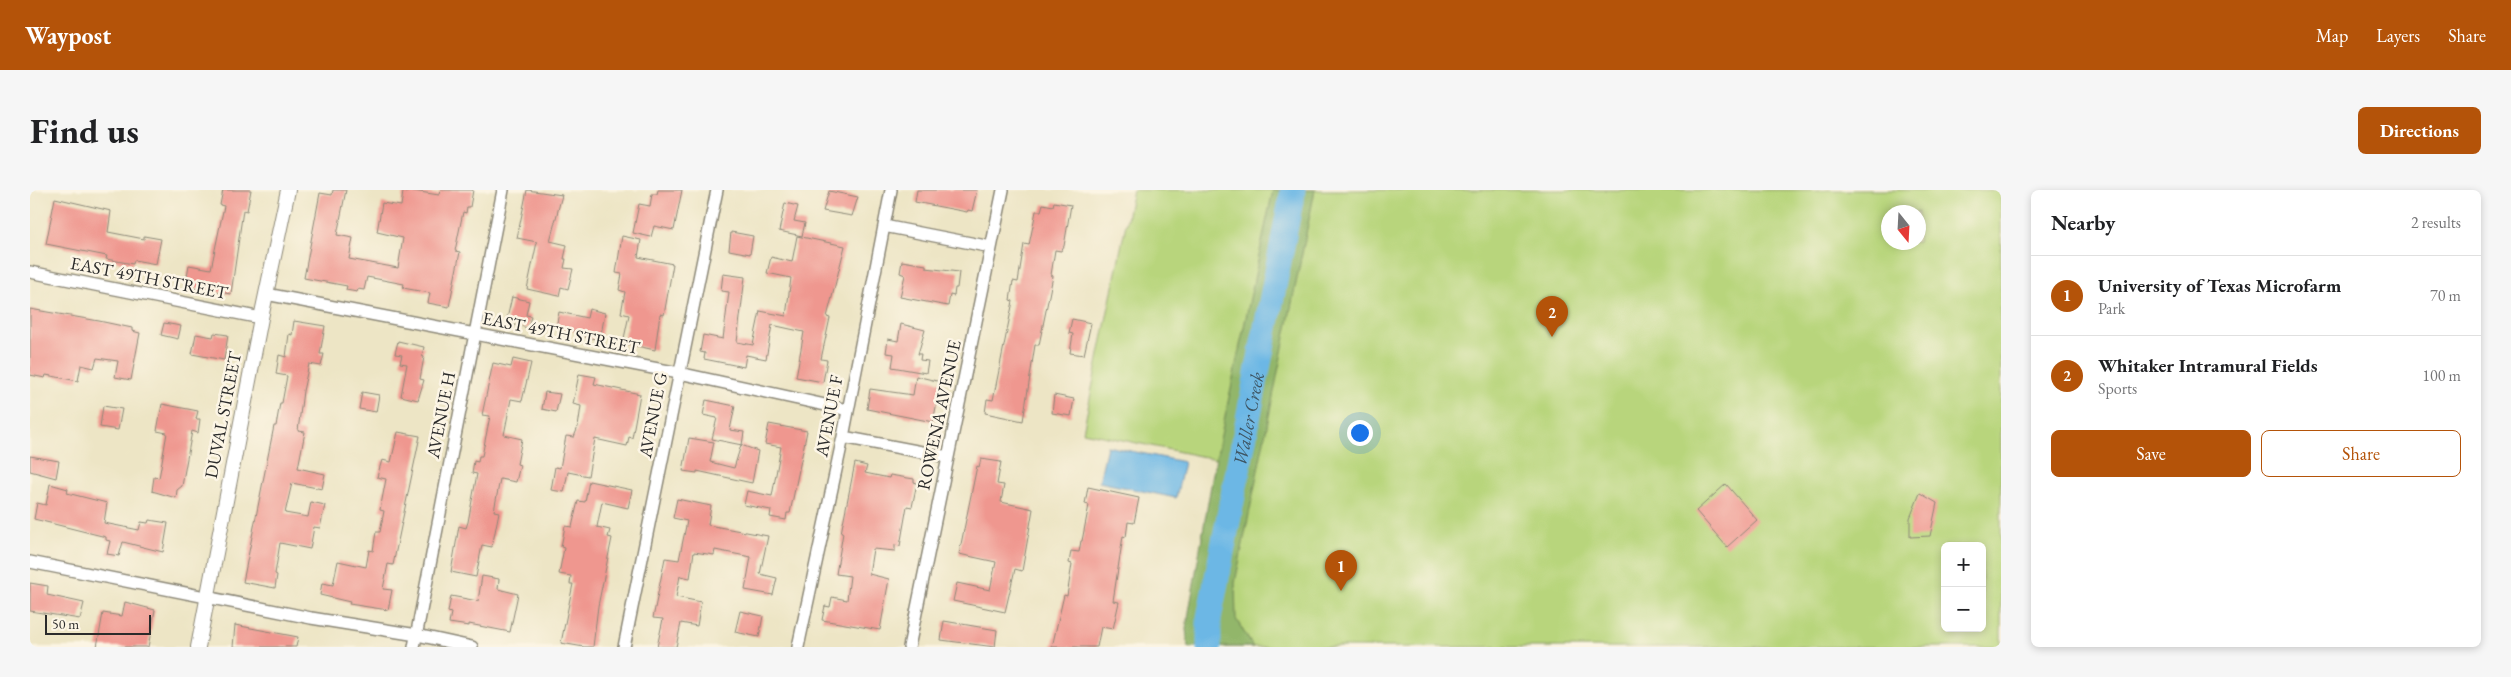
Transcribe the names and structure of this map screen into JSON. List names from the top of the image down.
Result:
{
  "streets": {
    "street": [
      "EAST 49TH STREET",
      "DUVAL STREET",
      "AVENUE H",
      "AVENUE G",
      "ROWENA AVENUE",
      "AVENUE F"
    ]
  },
  "crossings": [
    ["EAST 49TH STREET", "DUVAL STREET"],
    ["EAST 49TH STREET", "AVENUE H"],
    ["EAST 49TH STREET", "AVENUE G"],
    ["EAST 49TH STREET", "AVENUE F"]
  ],
  "water": ["Waller Creek"],
  "scale_bar": "50 m",
  "north": "bottom",
  "page": {
    "header": "Waypost",
    "nav": ["Map", "Layers", "Share"],
    "buttons": [
      "Directions",
      ["Save", "Share"]
    ],
    "title": "Find us",
    "heading": ["Nearby", "2 results"],
    "list": [
      {
        "mark": "1",
        "name": "University of Texas Microfarm",
        "note": "Park",
        "value": "70 m"
      },
      {
        "mark": "2",
        "name": "Whitaker Intramural Fields",
        "note": "Sports",
        "value": "100 m"
      }
    ],
    "pins": ["2", "1"],
    "map_buttons": ["+", "−"],
    "scale": "50 m"
  }
}
